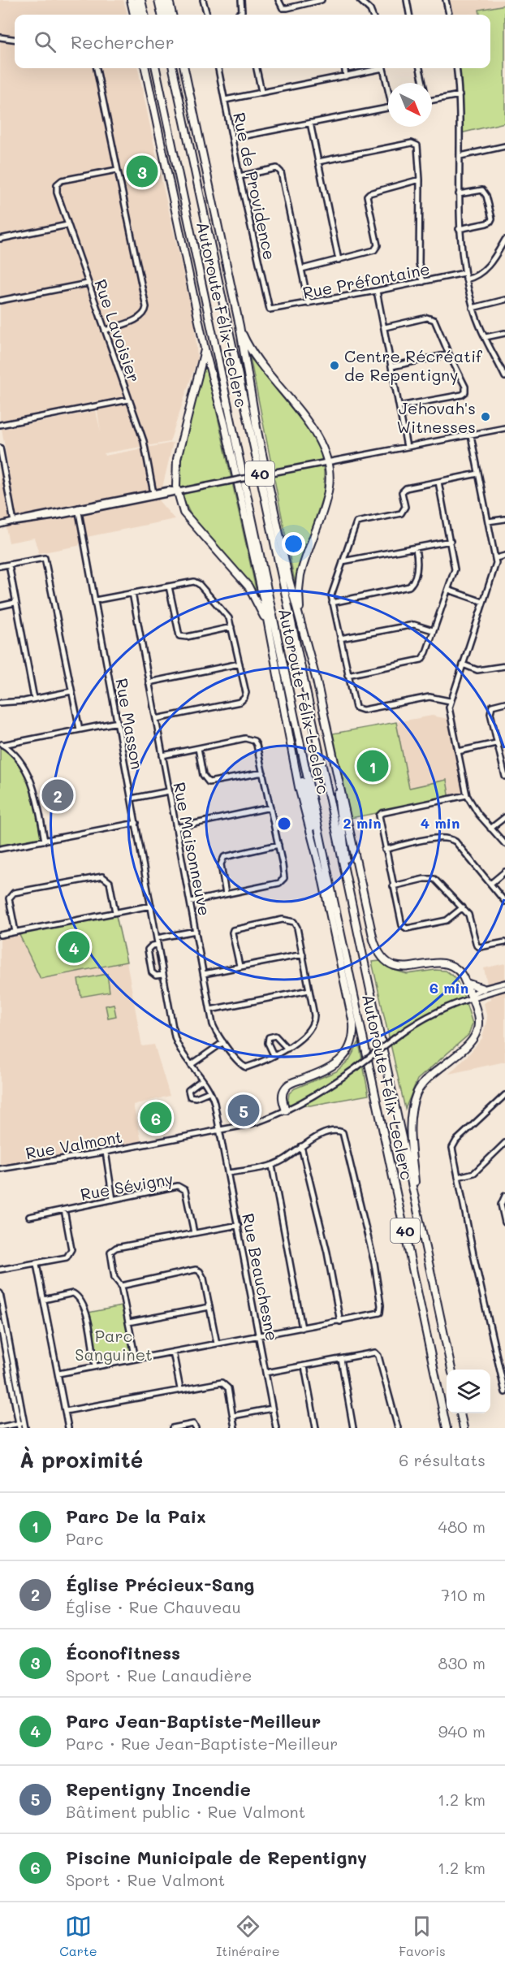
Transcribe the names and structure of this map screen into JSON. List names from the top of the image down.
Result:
{
  "streets": {
    "highway": ["Autoroute Félix-Leclerc", "40"],
    "street": [
      "Rue de Providence",
      "Rue Préfontaine",
      "Rue Lavoisier",
      "Rue Masson",
      "Rue Maisonneuve",
      "Rue Valmont",
      "Rue Sévigny",
      "Rue Beauchesne"
    ]
  },
  "crossings": [
    ["Rue de Providence", "Rue Préfontaine"],
    ["Rue Masson", "Rue Valmont"],
    ["Rue Masson", "Rue Beauchesne"],
    ["Rue Valmont", "Rue Beauchesne"]
  ],
  "parks": ["Parc Sanguinet"],
  "places": ["Centre Récréatif de Repentigny", "Jehovah's Witnesses"],
  "north": "bottom right",
  "page": {
    "search": "Rechercher",
    "pins": [
      "3",
      "1",
      "2",
      "4",
      "5",
      "6"
    ],
    "heading": ["À proximité", "6 résultats"],
    "list": [
      {
        "mark": "1",
        "name": "Parc De la Paix",
        "note": "Parc",
        "value": "480 m"
      },
      {
        "mark": "2",
        "name": "Église Précieux-Sang",
        "note": "Église · Rue Chauveau",
        "value": "710 m"
      },
      {
        "mark": "3",
        "name": "Éconofitness",
        "note": "Sport · Rue Lanaudière",
        "value": "830 m"
      },
      {
        "mark": "4",
        "name": "Parc Jean-Baptiste-Meilleur",
        "note": "Parc · Rue Jean-Baptiste-Meilleur",
        "value": "940 m"
      },
      {
        "mark": "5",
        "name": "Repentigny Incendie",
        "note": "Bâtiment public · Rue Valmont",
        "value": "1.2 km"
      },
      {
        "mark": "6",
        "name": "Piscine Municipale de Repentigny",
        "note": "Sport · Rue Valmont",
        "value": "1.2 km"
      }
    ],
    "nav": ["Carte", "Itinéraire", "Favoris"]
  },
  "rings": ["2 min", "4 min", "6 min"]
}
